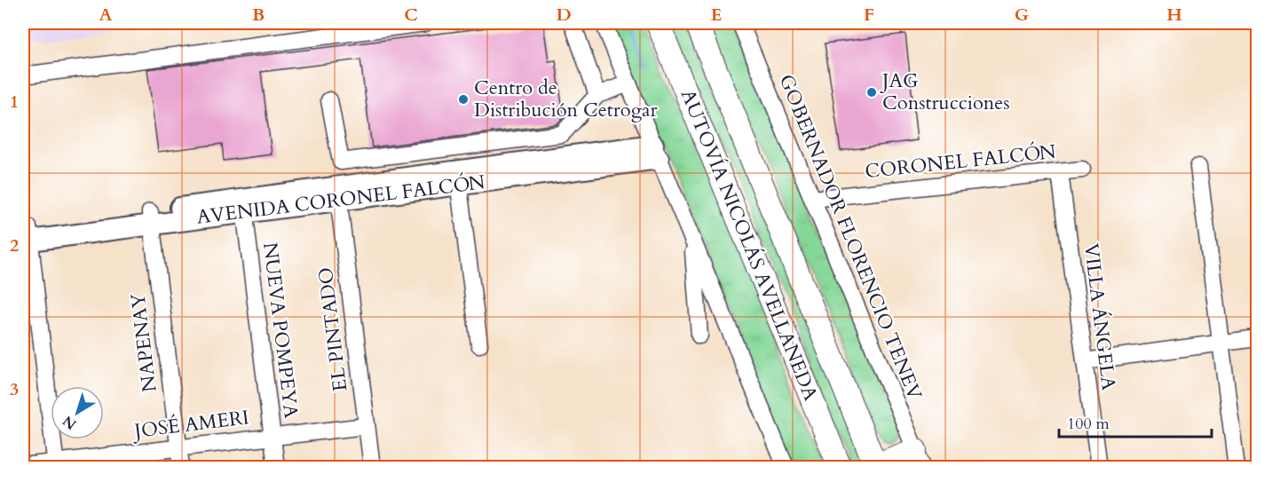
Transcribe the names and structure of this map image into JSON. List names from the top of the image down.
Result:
{
  "streets": {
    "highway": ["AUTOVÍA NICOLÁS AVELLANEDA"],
    "main road": ["AVENIDA CORONEL FALCÓN"],
    "street": [
      "CORONEL FALCÓN",
      "GOBERNADOR FLORENCIO TENEV",
      "VILLA ÁNGELA",
      "EL PINTADO",
      "NUEVA POMPEYA",
      "NAPENAY",
      "JOSÉ AMERI"
    ]
  },
  "crossings": [
    ["CORONEL FALCÓN", "GOBERNADOR FLORENCIO TENEV"],
    ["CORONEL FALCÓN", "VILLA ÁNGELA"],
    ["AVENIDA CORONEL FALCÓN", "EL PINTADO"],
    ["AVENIDA CORONEL FALCÓN", "NUEVA POMPEYA"],
    ["AVENIDA CORONEL FALCÓN", "NAPENAY"],
    ["EL PINTADO", "JOSÉ AMERI"],
    ["NUEVA POMPEYA", "JOSÉ AMERI"],
    ["NAPENAY", "JOSÉ AMERI"]
  ],
  "places": ["JAG Construcciones", "Centro de Distribución Cetrogar"],
  "scale_bar": "100 m",
  "north": "bottom left",
  "grid": {
    "columns": [
      "A",
      "B",
      "C",
      "D",
      "E",
      "F",
      "G",
      "H"
    ],
    "rows": ["1", "2", "3"]
  }
}
